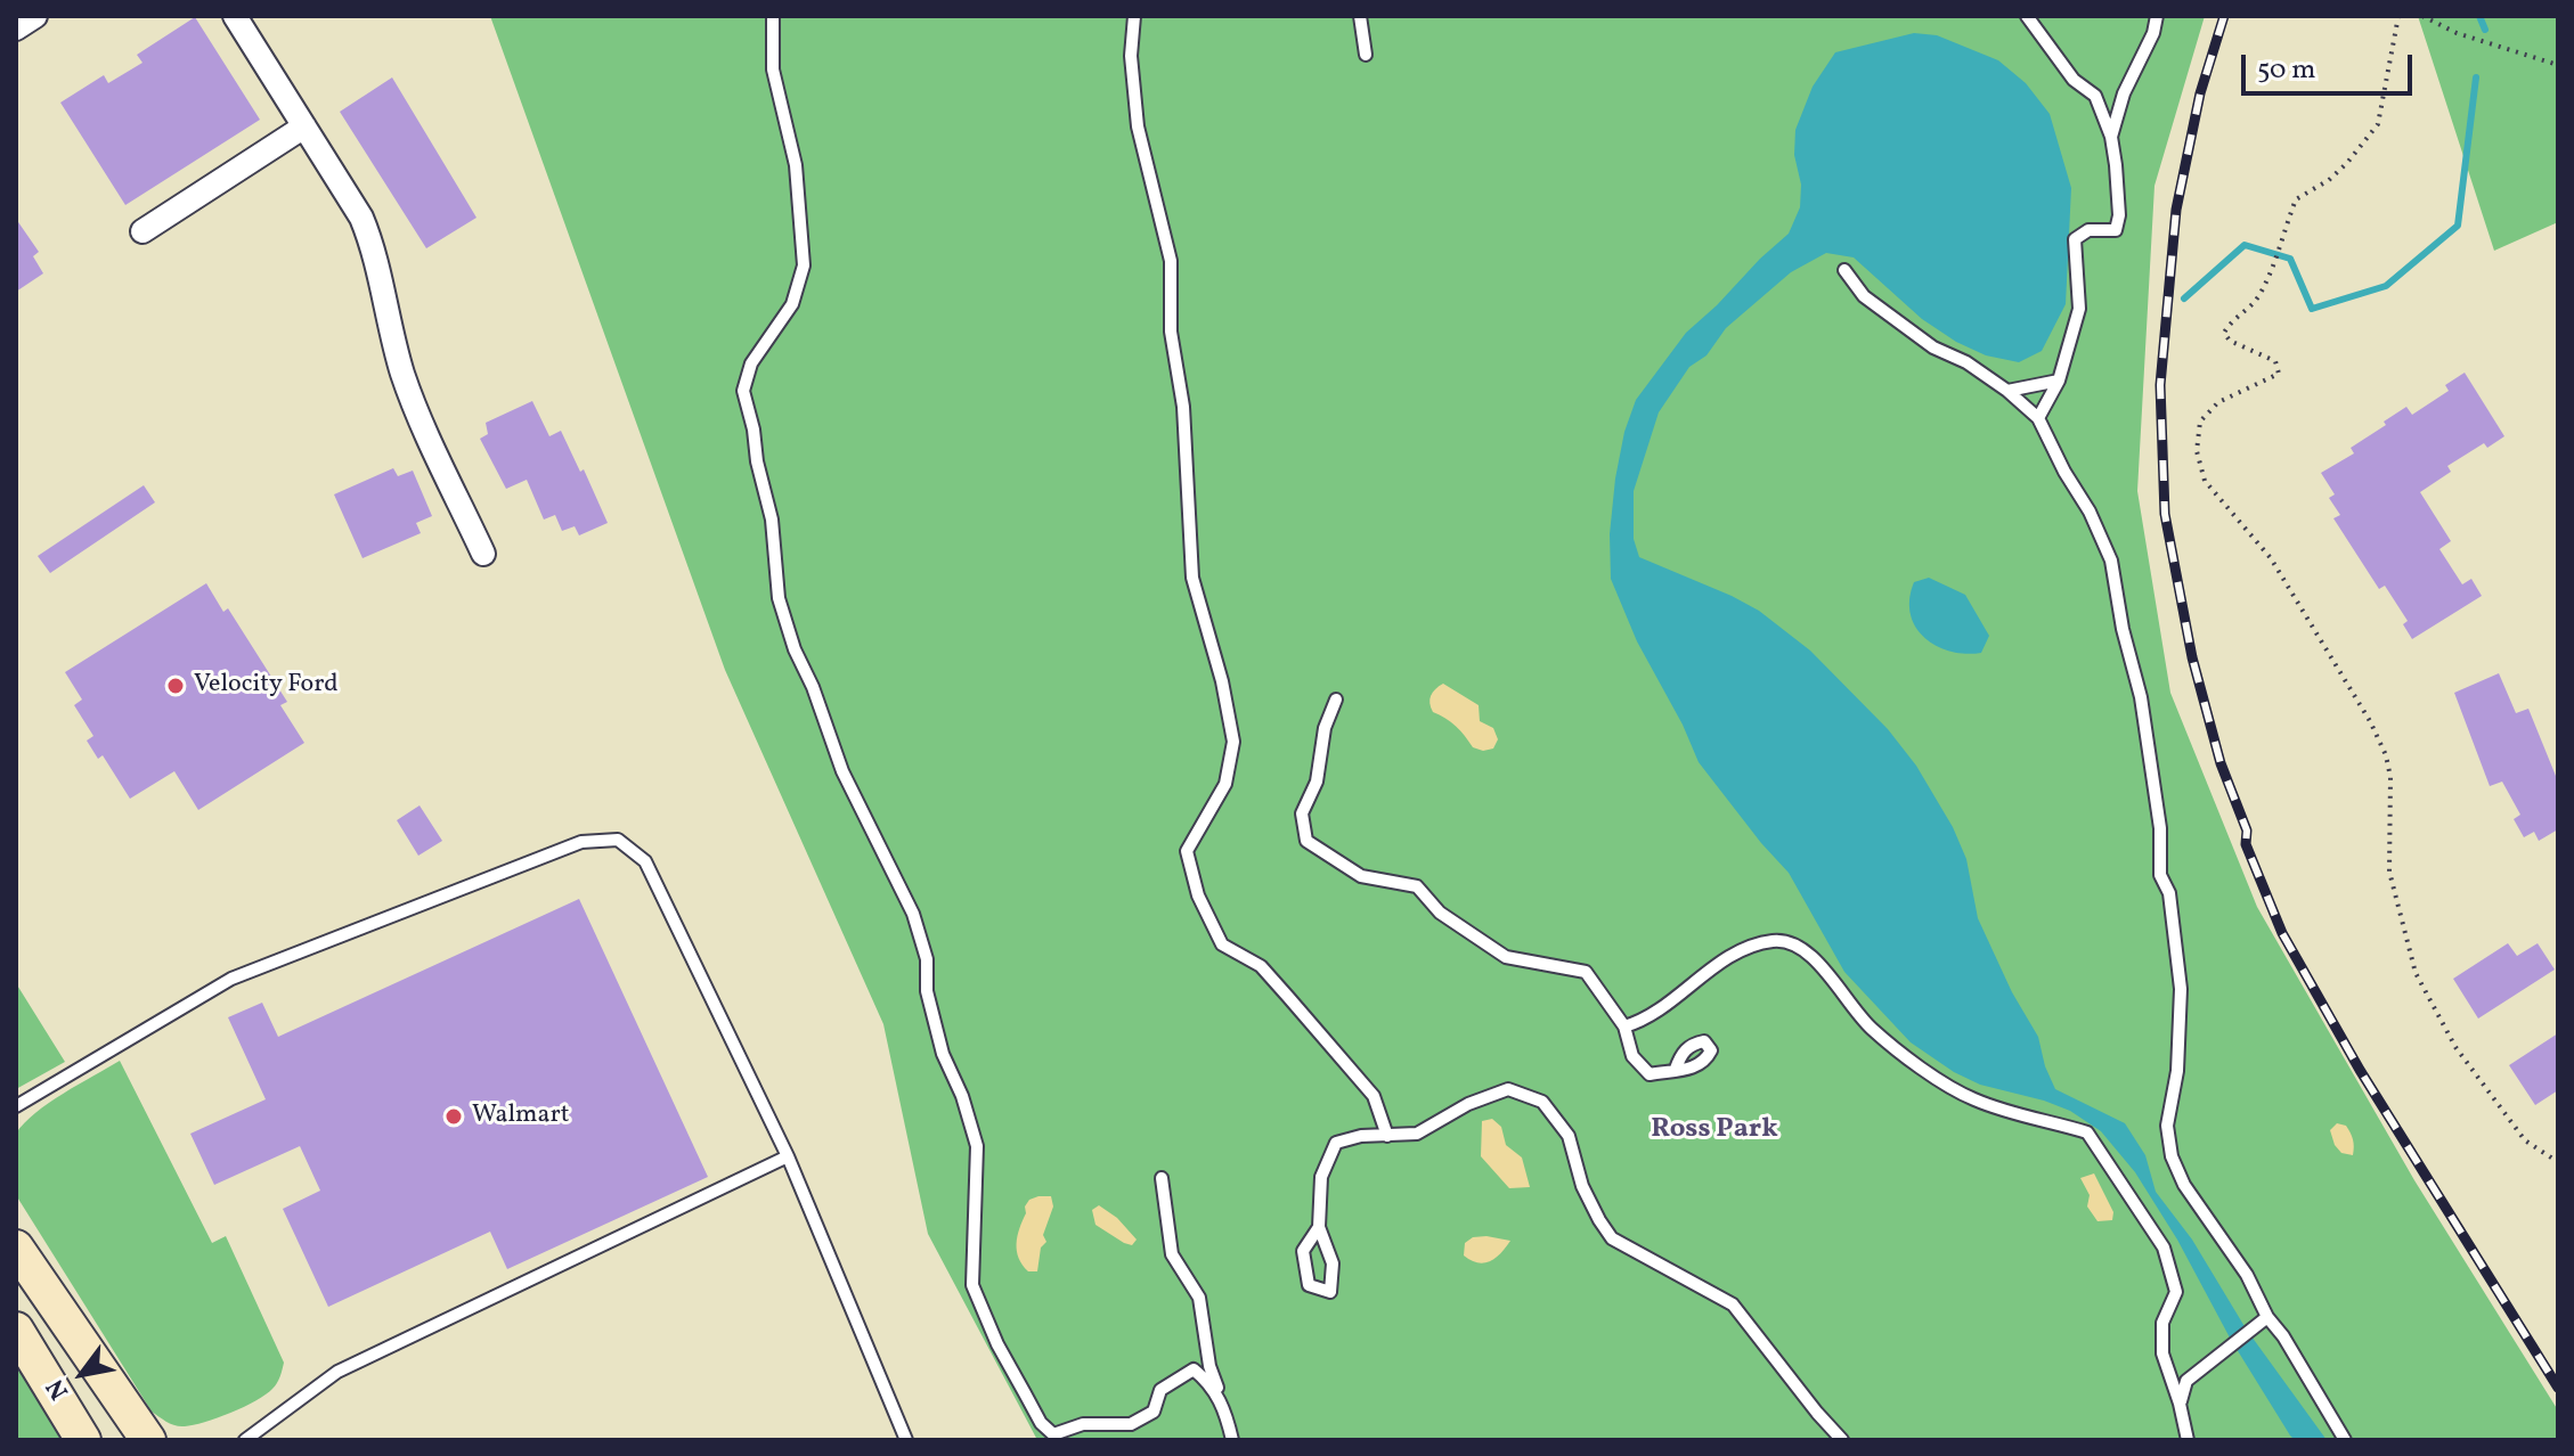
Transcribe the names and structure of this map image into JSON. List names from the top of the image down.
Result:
{
  "districts": ["Ross Park"],
  "places": ["Velocity Ford", "Walmart"],
  "scale_bar": "50 m",
  "north": "bottom left"
}
